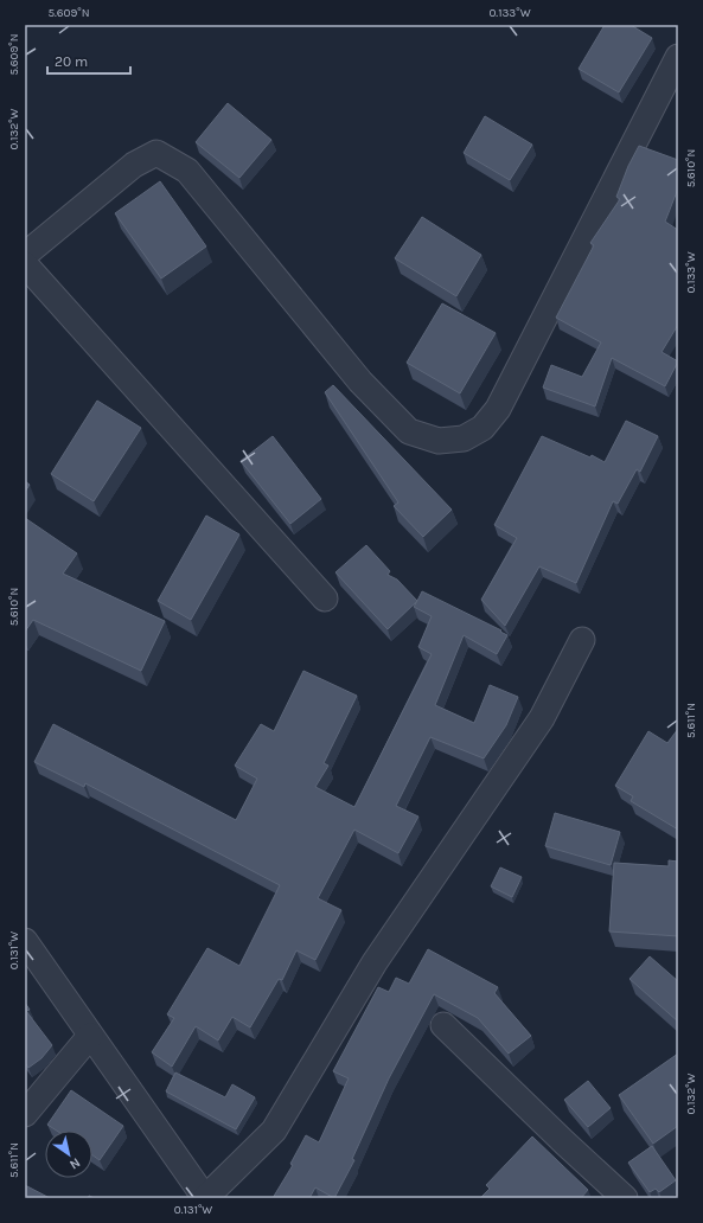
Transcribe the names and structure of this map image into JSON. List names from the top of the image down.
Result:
{
  "scale_bar": "20 m",
  "north": "bottom right",
  "coordinates": [
    "5.609°N",
    "0.133°W",
    "0.132°W",
    "5.610°N",
    "5.611°N",
    "0.131°W"
  ]
}
